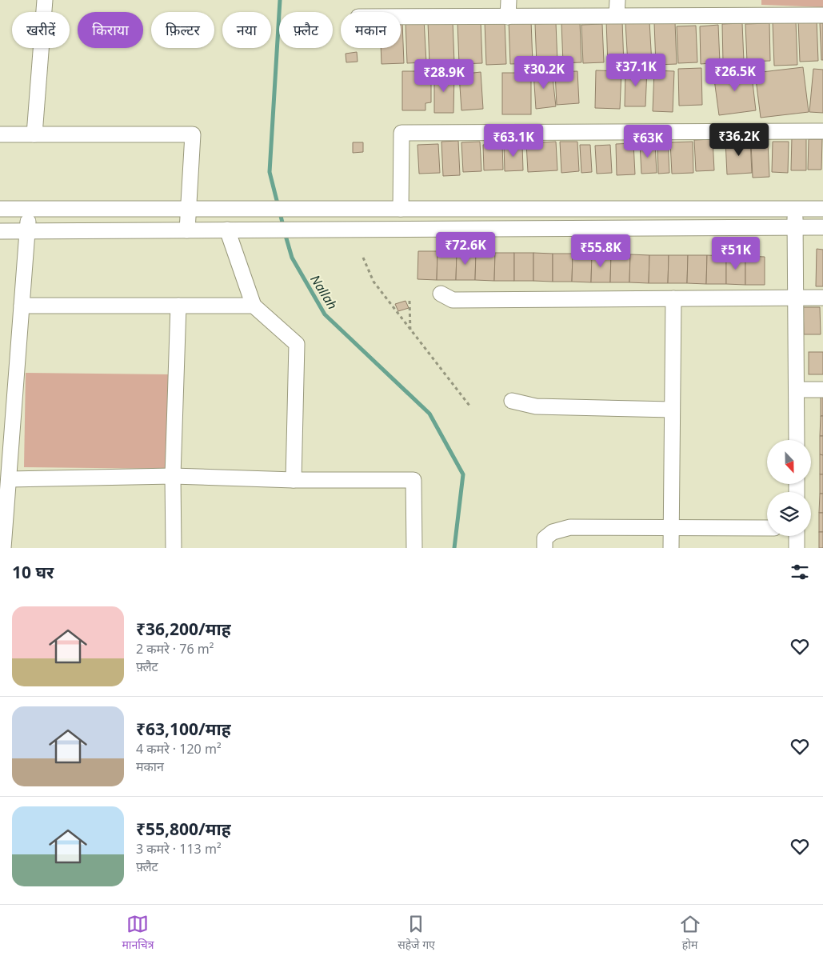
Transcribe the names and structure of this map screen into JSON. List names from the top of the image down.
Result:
{
  "water": ["Nallah"],
  "north": "bottom",
  "page": {
    "chip": [
      "खरीदें",
      "किराया",
      "फ़िल्टर",
      "नया",
      "फ़्लैट",
      "मकान"
    ],
    "price": [
      "₹37.1K",
      "₹30.2K",
      "₹26.5K",
      "₹28.9K",
      "₹36.2K",
      "₹63.1K",
      "₹63K",
      "₹72.6K",
      "₹55.8K",
      "₹51K"
    ],
    "heading": "10 घर",
    "list": [
      {
        "name": "₹36,200/माह",
        "note": "2 कमरे · 76 m² · फ़्लैट"
      },
      {
        "name": "₹63,100/माह",
        "note": "4 कमरे · 120 m² · मकान"
      },
      {
        "name": "₹55,800/माह",
        "note": "3 कमरे · 113 m² · फ़्लैट"
      }
    ],
    "tabs": ["मानचित्र", "सहेजे गए", "होम"]
  }
}
